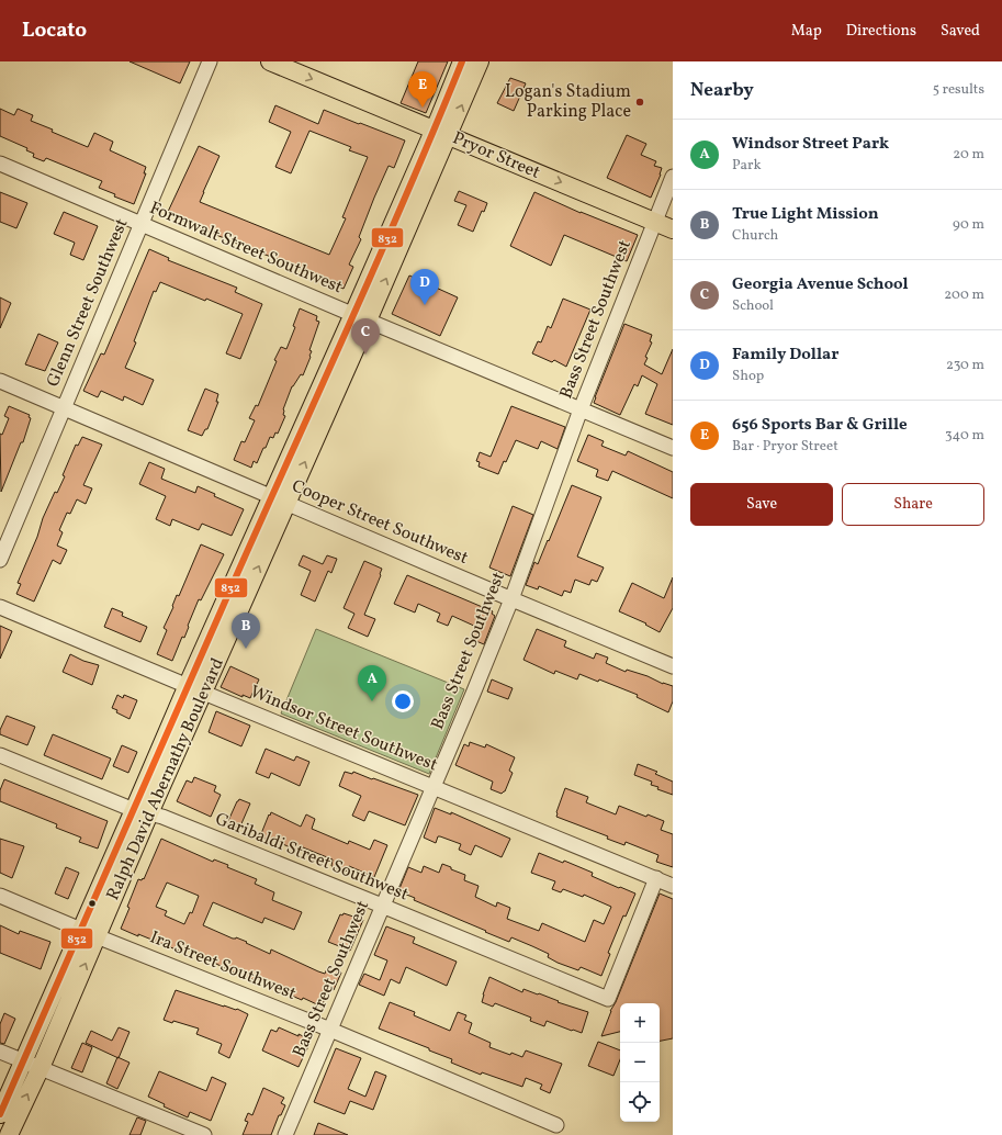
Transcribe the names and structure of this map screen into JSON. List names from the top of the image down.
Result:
{
  "streets": {
    "main road": ["Pryor Street", "Ralph David Abernathy Boulevard"],
    "street": [
      "Formwalt Street Southwest",
      "Glenn Street Southwest",
      "Bass Street Southwest",
      "Cooper Street Southwest",
      "Windsor Street Southwest",
      "Garibaldi Street Southwest",
      "Ira Street Southwest"
    ]
  },
  "crossings": [
    ["Pryor Street", "Bass Street Southwest"],
    ["Pryor Street", "Ralph David Abernathy Boulevard"],
    ["Formwalt Street Southwest", "Glenn Street Southwest"],
    ["Formwalt Street Southwest", "Bass Street Southwest"],
    ["Formwalt Street Southwest", "Ralph David Abernathy Boulevard"],
    ["Glenn Street Southwest", "Cooper Street Southwest"],
    ["Bass Street Southwest", "Cooper Street Southwest"],
    ["Bass Street Southwest", "Windsor Street Southwest"],
    ["Bass Street Southwest", "Garibaldi Street Southwest"],
    ["Bass Street Southwest", "Ira Street Southwest"],
    ["Cooper Street Southwest", "Ralph David Abernathy Boulevard"],
    ["Windsor Street Southwest", "Ralph David Abernathy Boulevard"],
    ["Windsor Street Southwest", "Garibaldi Street Southwest"],
    ["Ralph David Abernathy Boulevard", "Garibaldi Street Southwest"],
    ["Ralph David Abernathy Boulevard", "Ira Street Southwest"]
  ],
  "one_way": ["Pryor Street"],
  "places": ["Logan's Stadium Parking Place"],
  "lines": ["transit line 832"],
  "page": {
    "header": "Locato",
    "nav": ["Map", "Directions", "Saved"],
    "heading": ["Nearby", "5 results"],
    "pins": [
      "E",
      "D",
      "C",
      "B",
      "A"
    ],
    "list": [
      {
        "mark": "A",
        "name": "Windsor Street Park",
        "note": "Park",
        "value": "20 m"
      },
      {
        "mark": "B",
        "name": "True Light Mission",
        "note": "Church",
        "value": "90 m"
      },
      {
        "mark": "C",
        "name": "Georgia Avenue School",
        "note": "School",
        "value": "200 m"
      },
      {
        "mark": "D",
        "name": "Family Dollar",
        "note": "Shop",
        "value": "230 m"
      },
      {
        "mark": "E",
        "name": "656 Sports Bar & Grille",
        "note": "Bar · Pryor Street",
        "value": "340 m"
      }
    ],
    "buttons": ["Save", "Share"],
    "map_buttons": ["+", "−"]
  }
}
